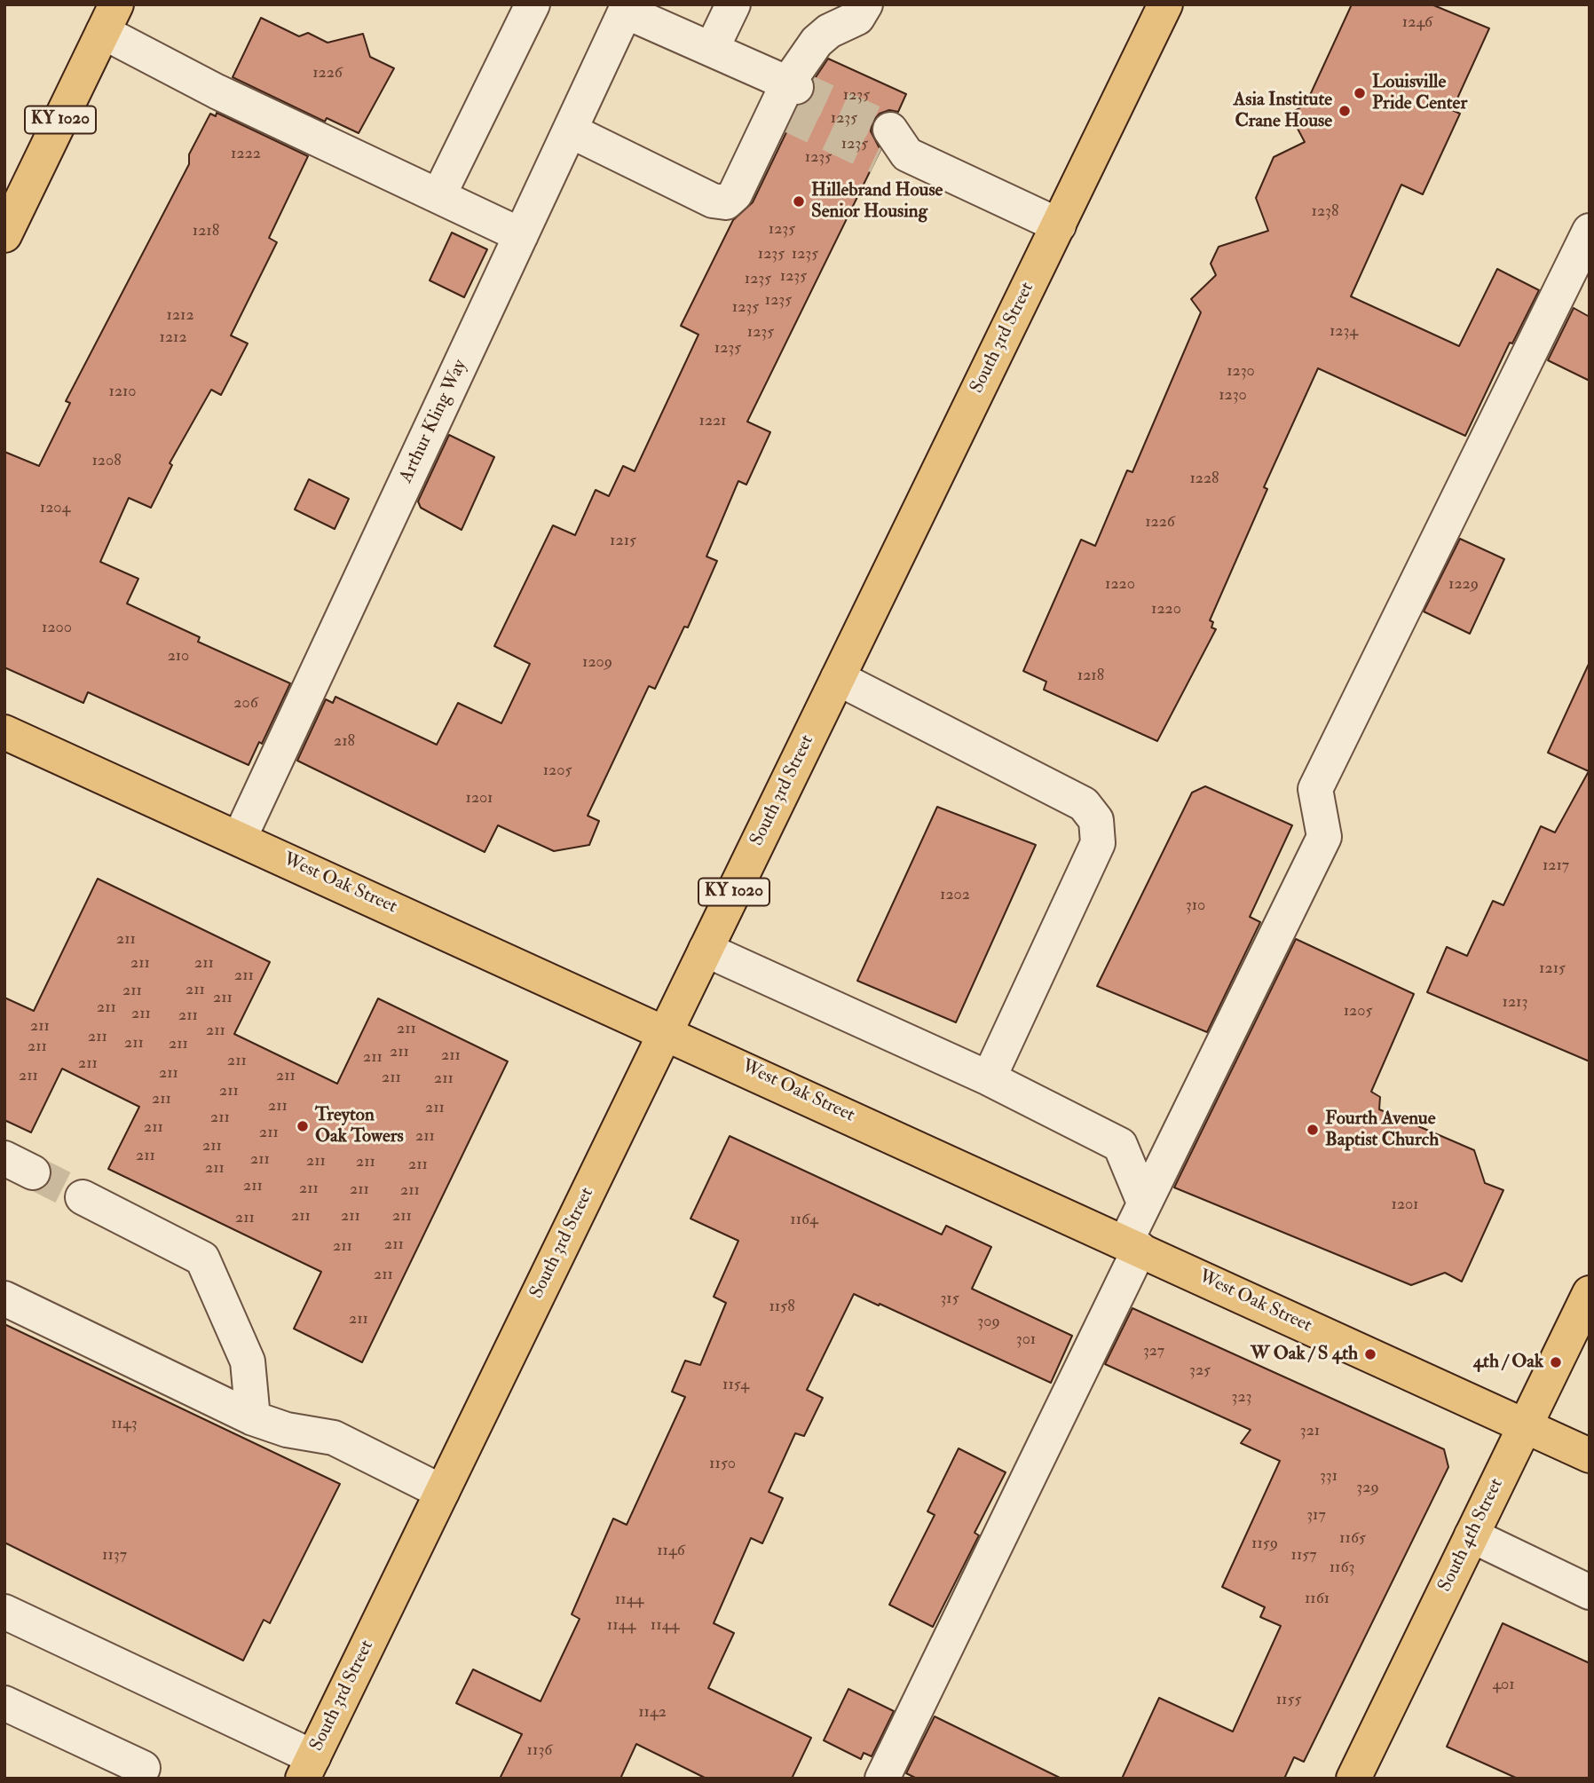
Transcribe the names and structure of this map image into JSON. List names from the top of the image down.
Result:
{
  "streets": {
    "main road": [
      "KY 1020",
      "South 3rd Street",
      "West Oak Street",
      "South 4th Street"
    ],
    "street": ["Arthur Kling Way"]
  },
  "crossings": [
    ["South 3rd Street", "West Oak Street"],
    ["Arthur Kling Way", "West Oak Street"],
    ["West Oak Street", "South 4th Street"]
  ],
  "places": [
    "Louisville Pride Center",
    "Asia Institute Crane House",
    "Hillebrand House Senior Housing",
    "Treyton Oak Towers",
    "Fourth Avenue Baptist Church",
    "W Oak / S 4th",
    "4th / Oak"
  ],
  "house_numbers": [
    "1246",
    "1226",
    "1235",
    "1235",
    "1235",
    "1222",
    "1235",
    "1238",
    "1235",
    "1218",
    "1235",
    "1235",
    "1235",
    "1235",
    "1235",
    "1235",
    "1212",
    "1234",
    "1235",
    "1212",
    "1235",
    "1230",
    "1210",
    "1230",
    "1221",
    "1208",
    "1228",
    "1204",
    "1226",
    "1215",
    "1220",
    "1229",
    "1220",
    "1200",
    "210",
    "1209",
    "1218",
    "206",
    "218",
    "1205",
    "1201",
    "1217",
    "1202",
    "310",
    "211",
    "211",
    "211",
    "1215",
    "211",
    "211",
    "211",
    "211",
    "1213",
    "211",
    "1205",
    "211",
    "211",
    "211",
    "211",
    "211",
    "211",
    "211",
    "211",
    "211",
    "211",
    "211",
    "211",
    "211",
    "211",
    "211",
    "211",
    "211",
    "211",
    "211",
    "211",
    "211",
    "211",
    "211",
    "211",
    "211",
    "211",
    "211",
    "211",
    "211",
    "211",
    "211",
    "211",
    "211",
    "211",
    "211",
    "211",
    "211",
    "211",
    "1201",
    "211",
    "211",
    "211",
    "211",
    "1164",
    "211",
    "211",
    "211",
    "315",
    "1158",
    "211",
    "309",
    "301",
    "327",
    "325",
    "1154",
    "323",
    "1143",
    "321",
    "1150",
    "331",
    "329",
    "317",
    "1165",
    "1159",
    "1146",
    "1137",
    "1157",
    "1163",
    "1161",
    "1144",
    "1144",
    "1144",
    "401",
    "1155",
    "1142",
    "1136"
  ]
}
